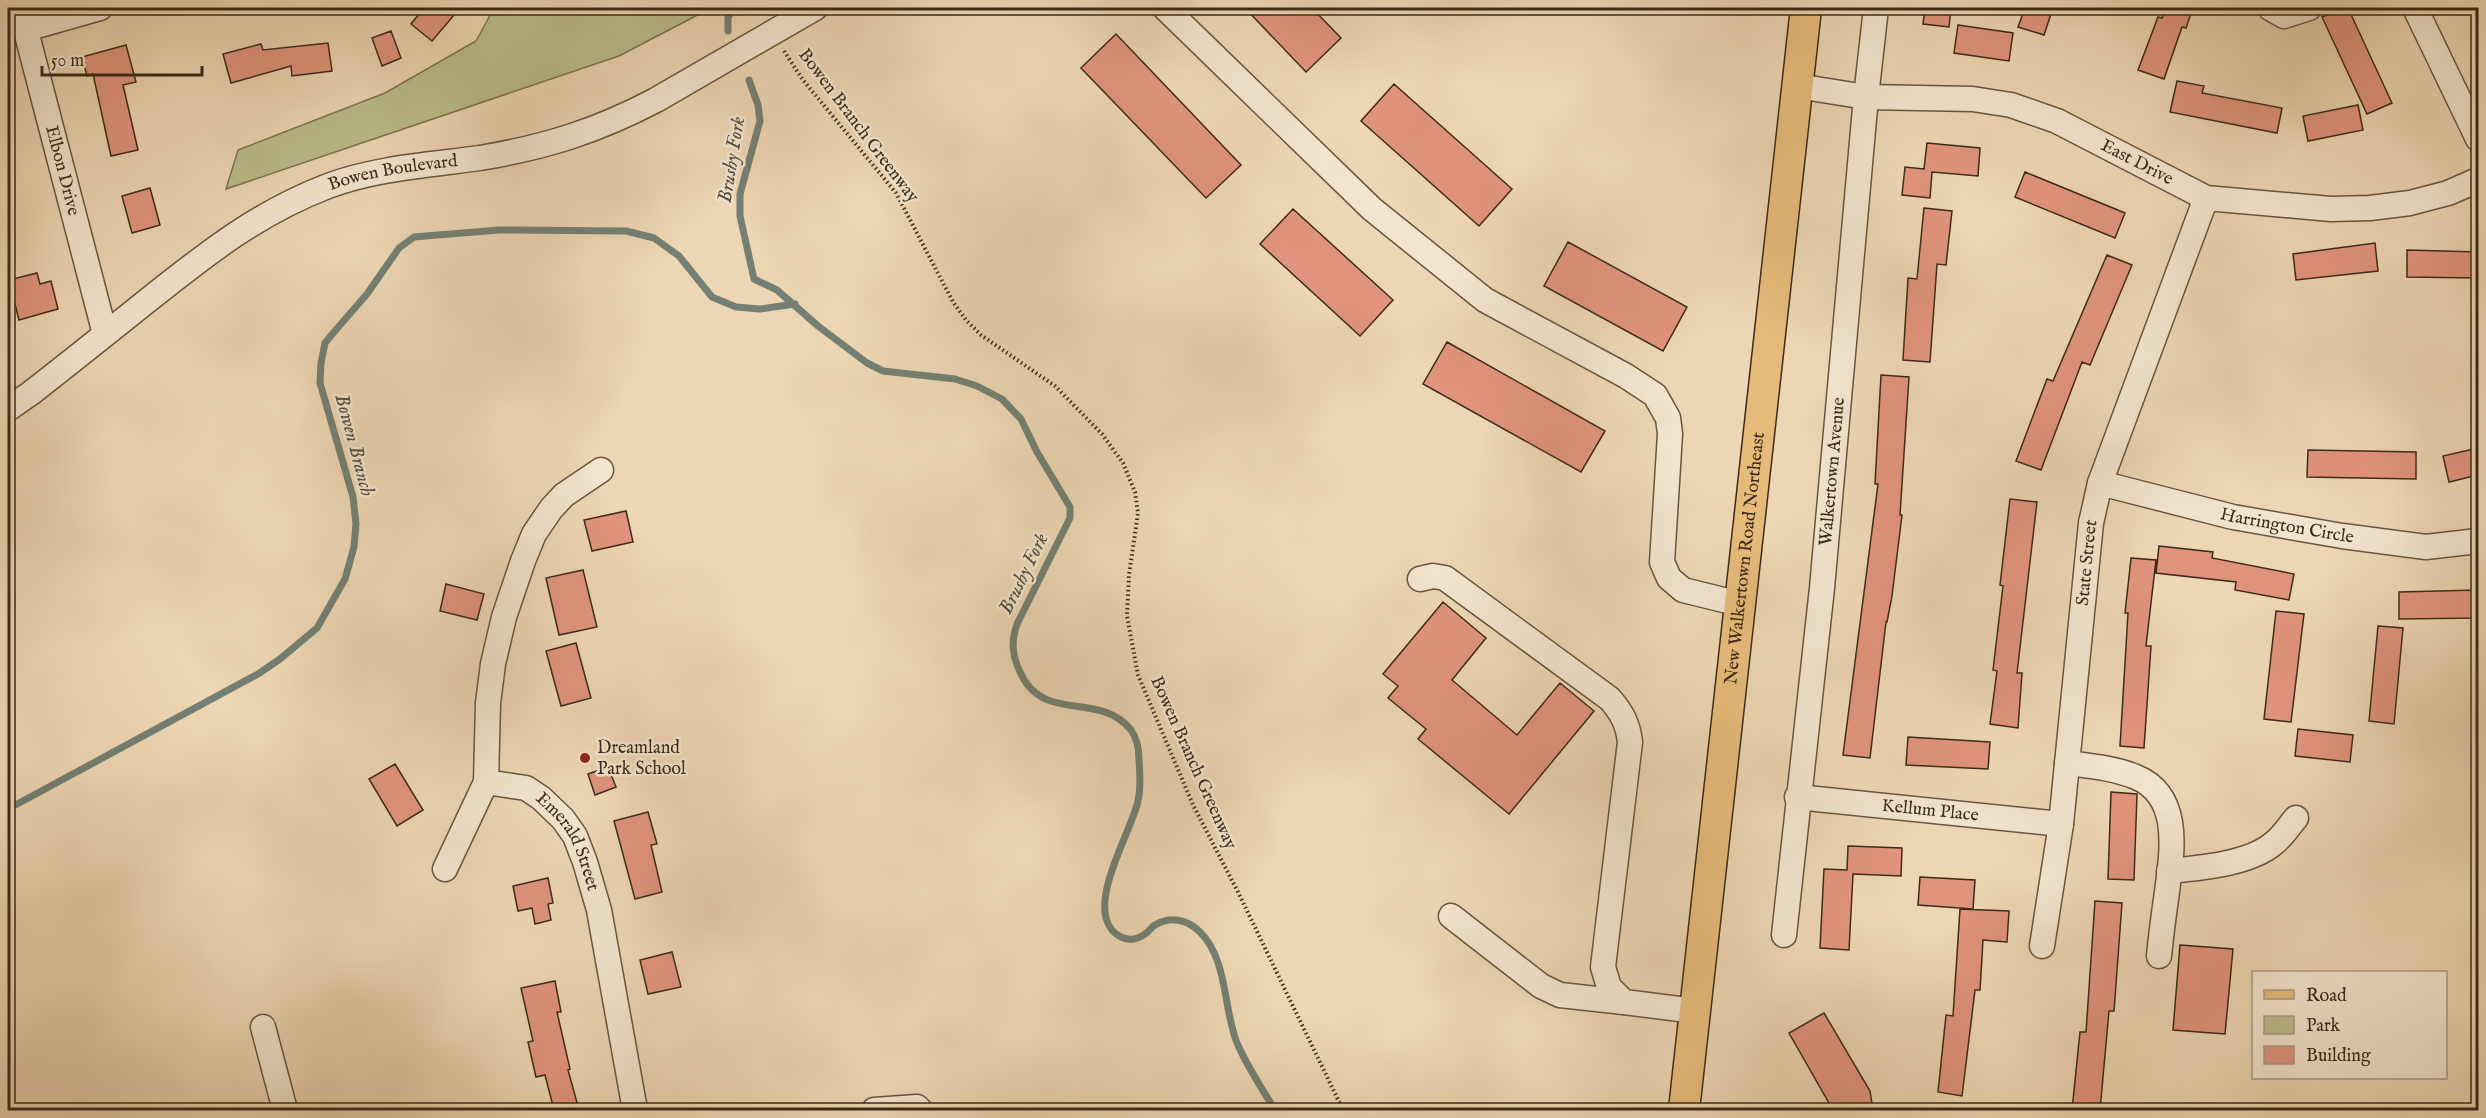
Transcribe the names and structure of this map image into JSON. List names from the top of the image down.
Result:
{
  "streets": {
    "main road": ["New Walkertown Road Northeast"],
    "street": [
      "East Drive",
      "Elbon Drive",
      "Bowen Boulevard",
      "Walkertown Avenue",
      "Harrington Circle",
      "State Street",
      "Kellum Place",
      "Emerald Street"
    ],
    "path": ["Bowen Branch Greenway"]
  },
  "crossings": [
    ["Bowen Branch Greenway", "Bowen Boulevard"],
    ["East Drive", "Walkertown Avenue"],
    ["East Drive", "New Walkertown Road Northeast"],
    ["East Drive", "State Street"],
    ["Elbon Drive", "Bowen Boulevard"],
    ["Walkertown Avenue", "Kellum Place"],
    ["Harrington Circle", "State Street"],
    ["State Street", "Kellum Place"]
  ],
  "water": ["Brushy Fork", "Bowen Branch"],
  "places": ["Dreamland Park School"],
  "legend": ["Road", "Park", "Building"],
  "scale_bar": "50 m"
}
